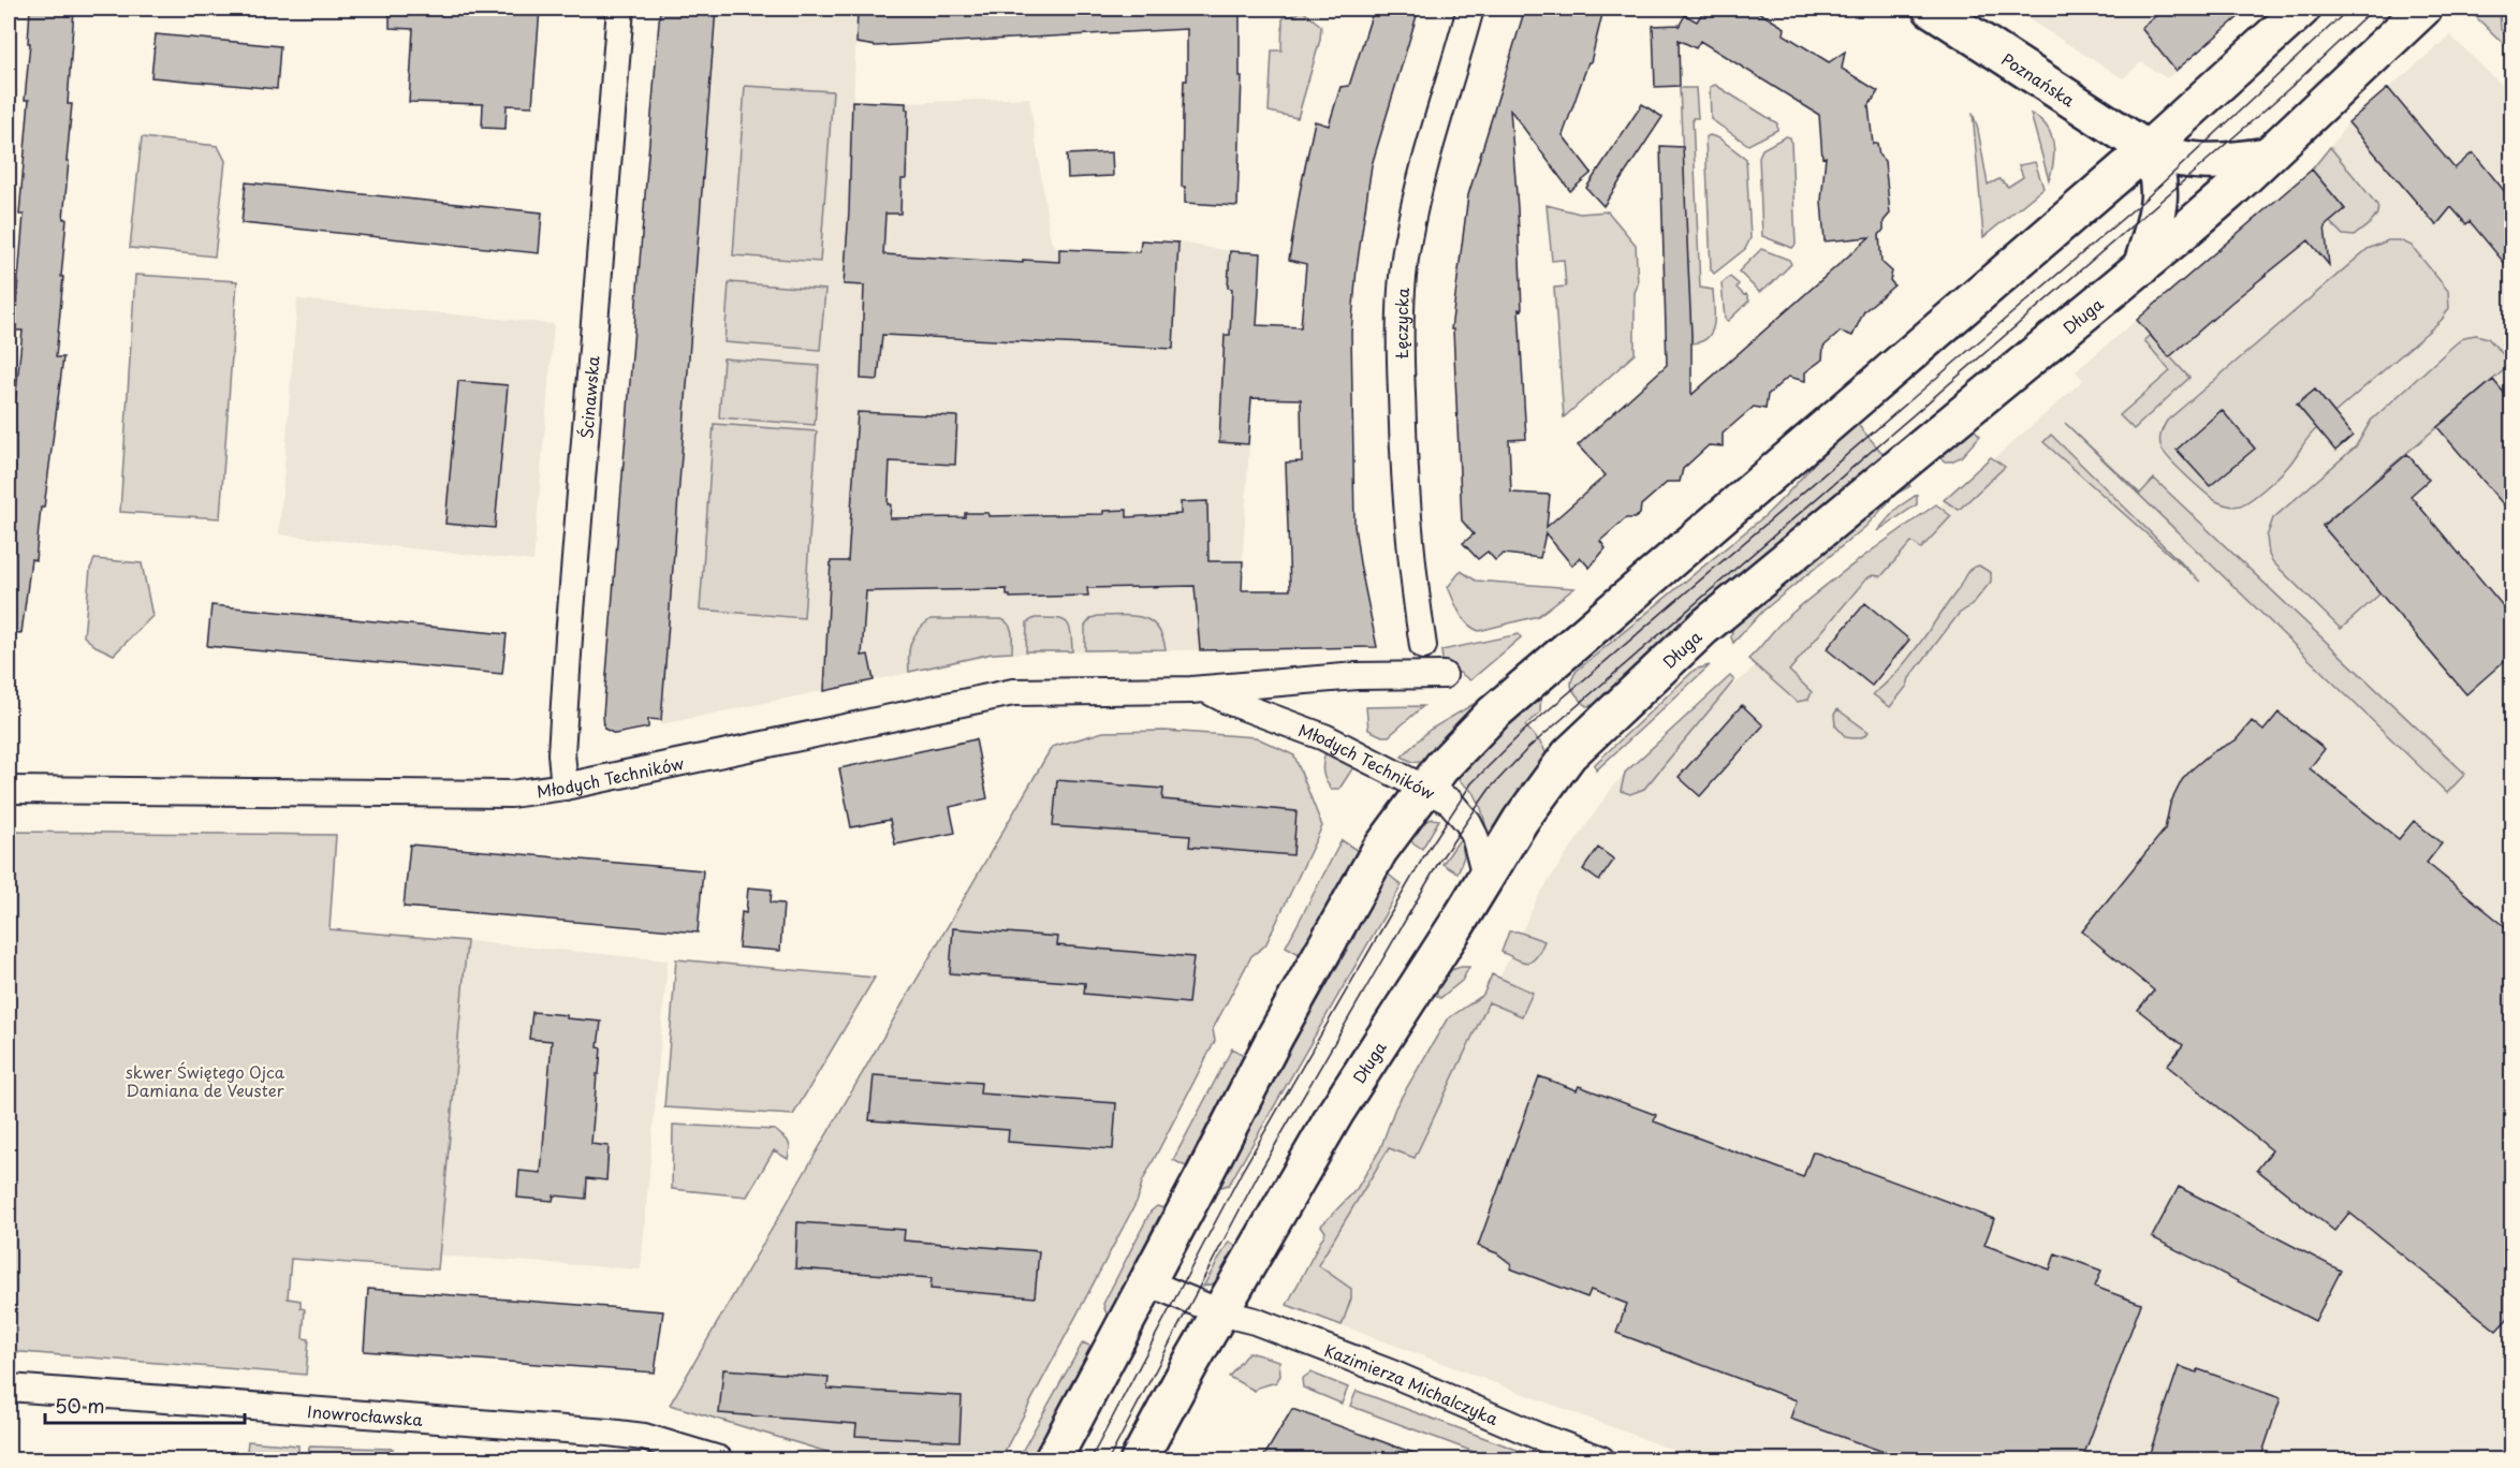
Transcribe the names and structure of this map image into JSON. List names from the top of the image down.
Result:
{
  "streets": {
    "street": [
      "Poznańska",
      "Długa",
      "Łęczycka",
      "Ścinawska",
      "Młodych Techników",
      "Kazimierza Michalczyka",
      "Inowrocławska"
    ]
  },
  "crossings": [
    ["Poznańska", "Długa"],
    ["Długa", "Młodych Techników"],
    ["Długa", "Kazimierza Michalczyka"],
    ["Ścinawska", "Młodych Techników"]
  ],
  "parks": ["skwer Świętego Ojca Damiana de Veuster"],
  "scale_bar": "50 m"
}
